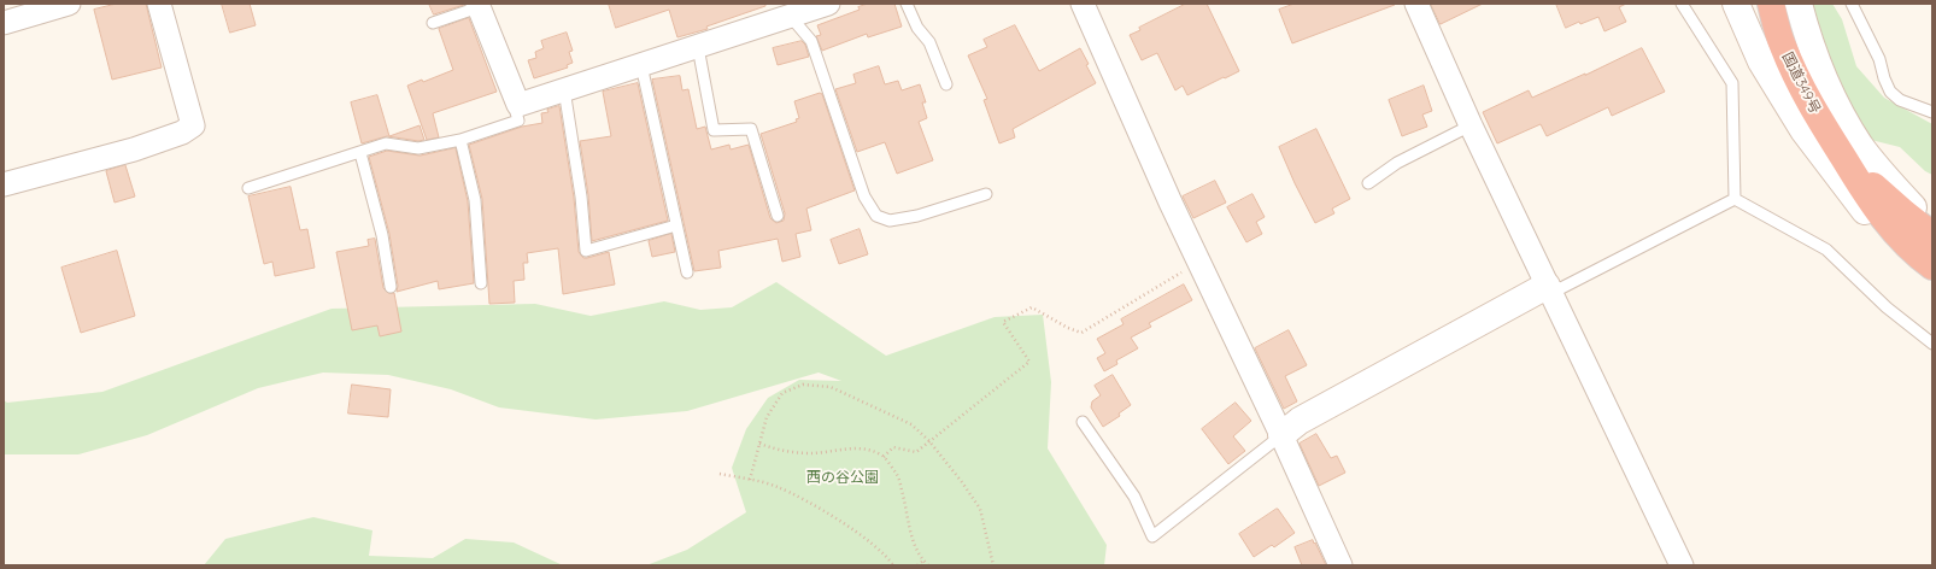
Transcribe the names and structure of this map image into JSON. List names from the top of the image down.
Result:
{
  "streets": {
    "highway": ["国道349号"]
  },
  "parks": ["西の谷公園"]
}
